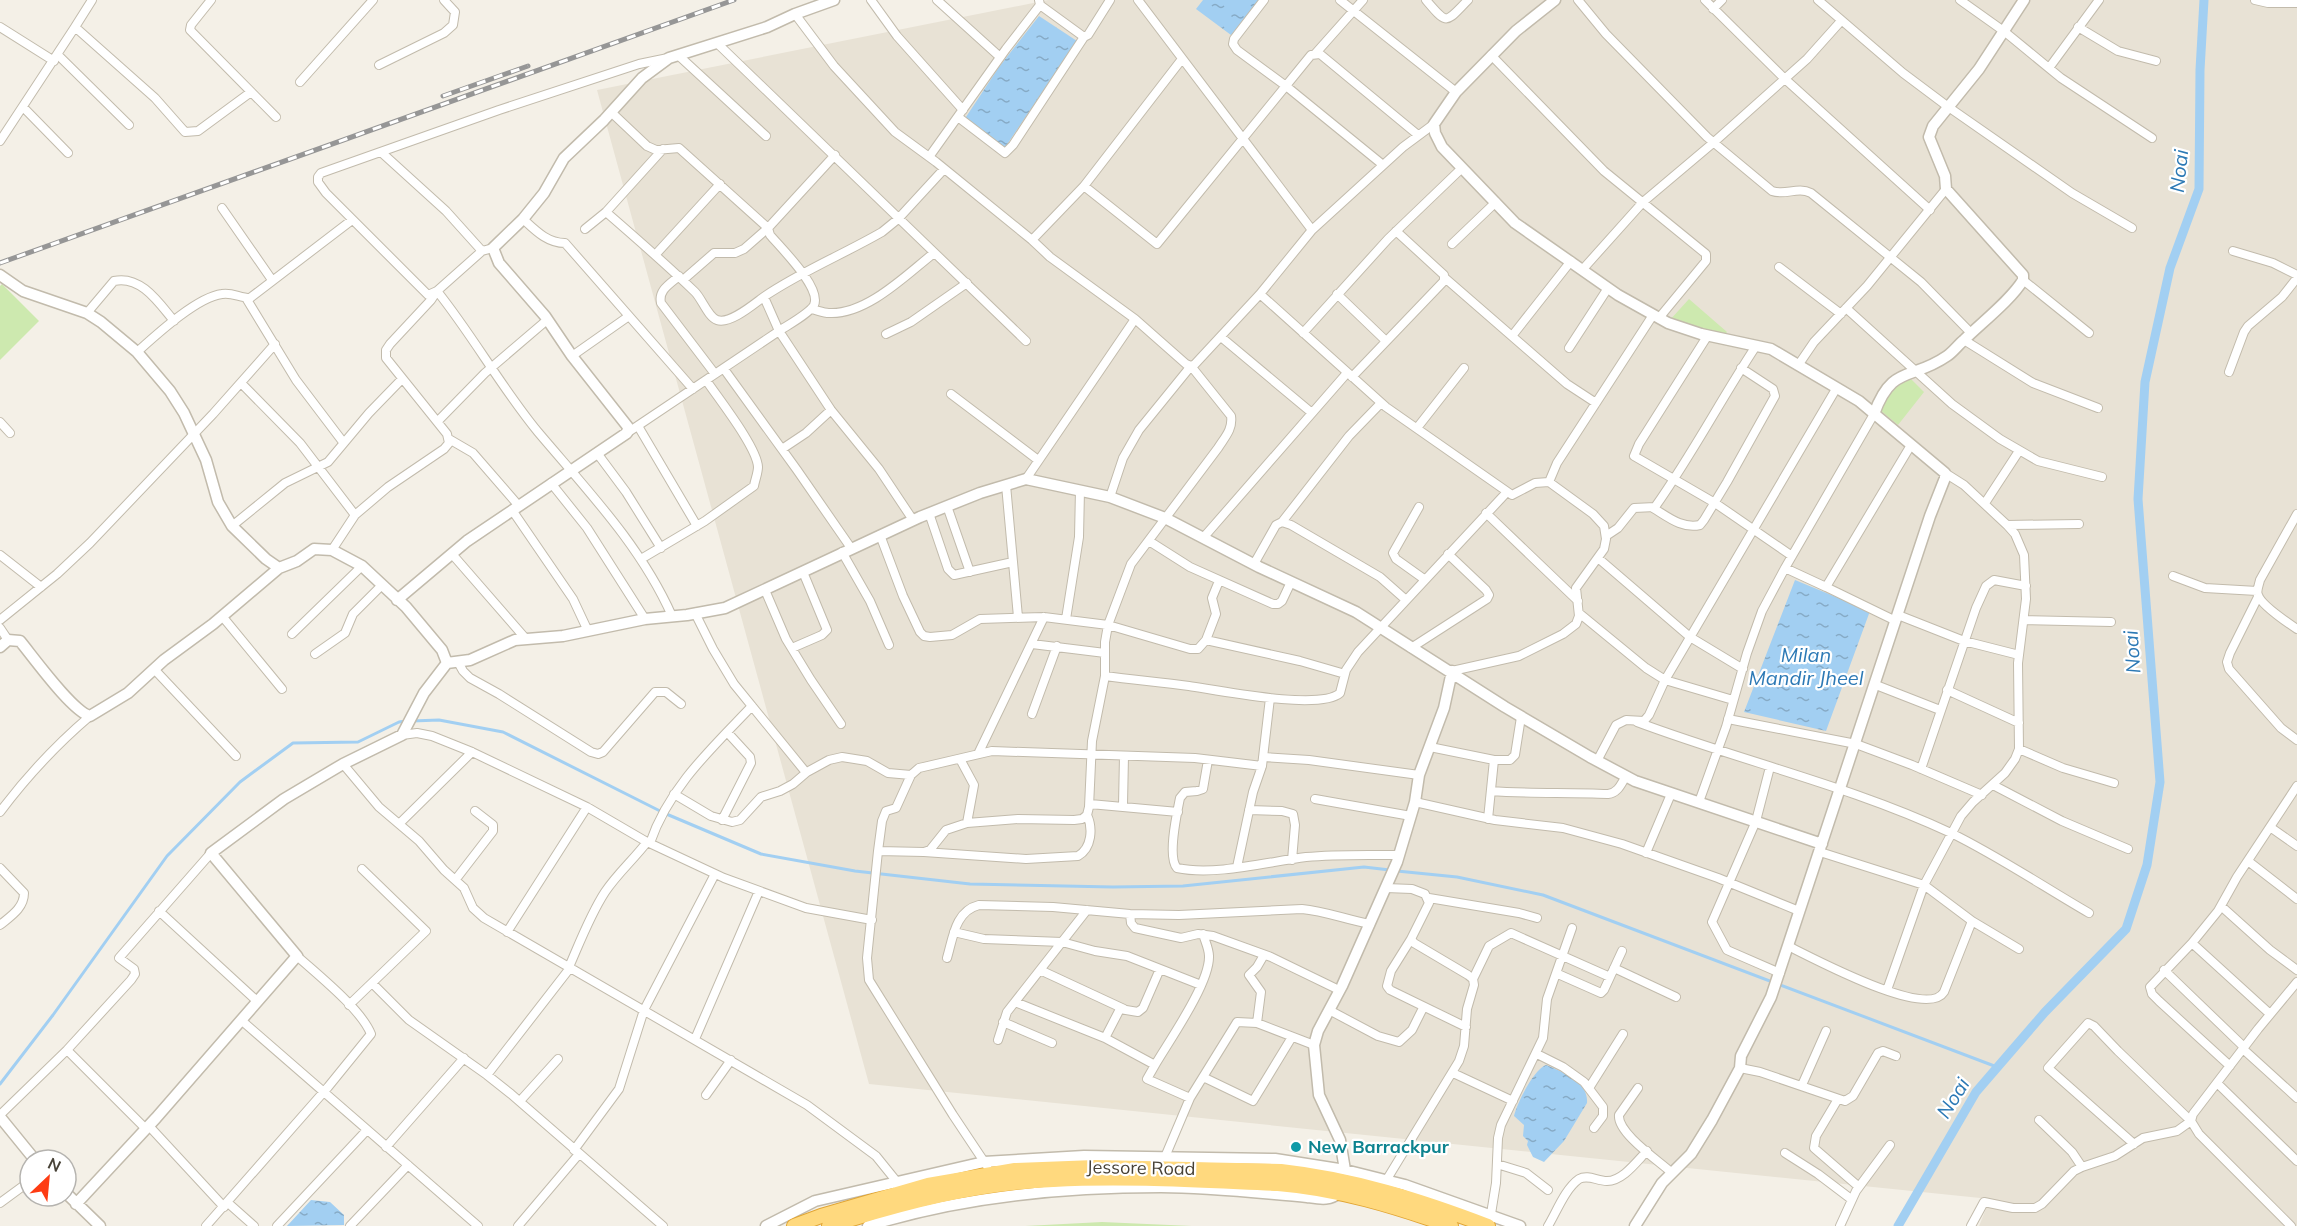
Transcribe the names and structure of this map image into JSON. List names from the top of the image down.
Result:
{
  "streets": {
    "highway": ["Jessore Road"]
  },
  "water": ["Noai", "Milan Mandir Jheel"],
  "places": ["New Barrackpur"],
  "north": "top right"
}
